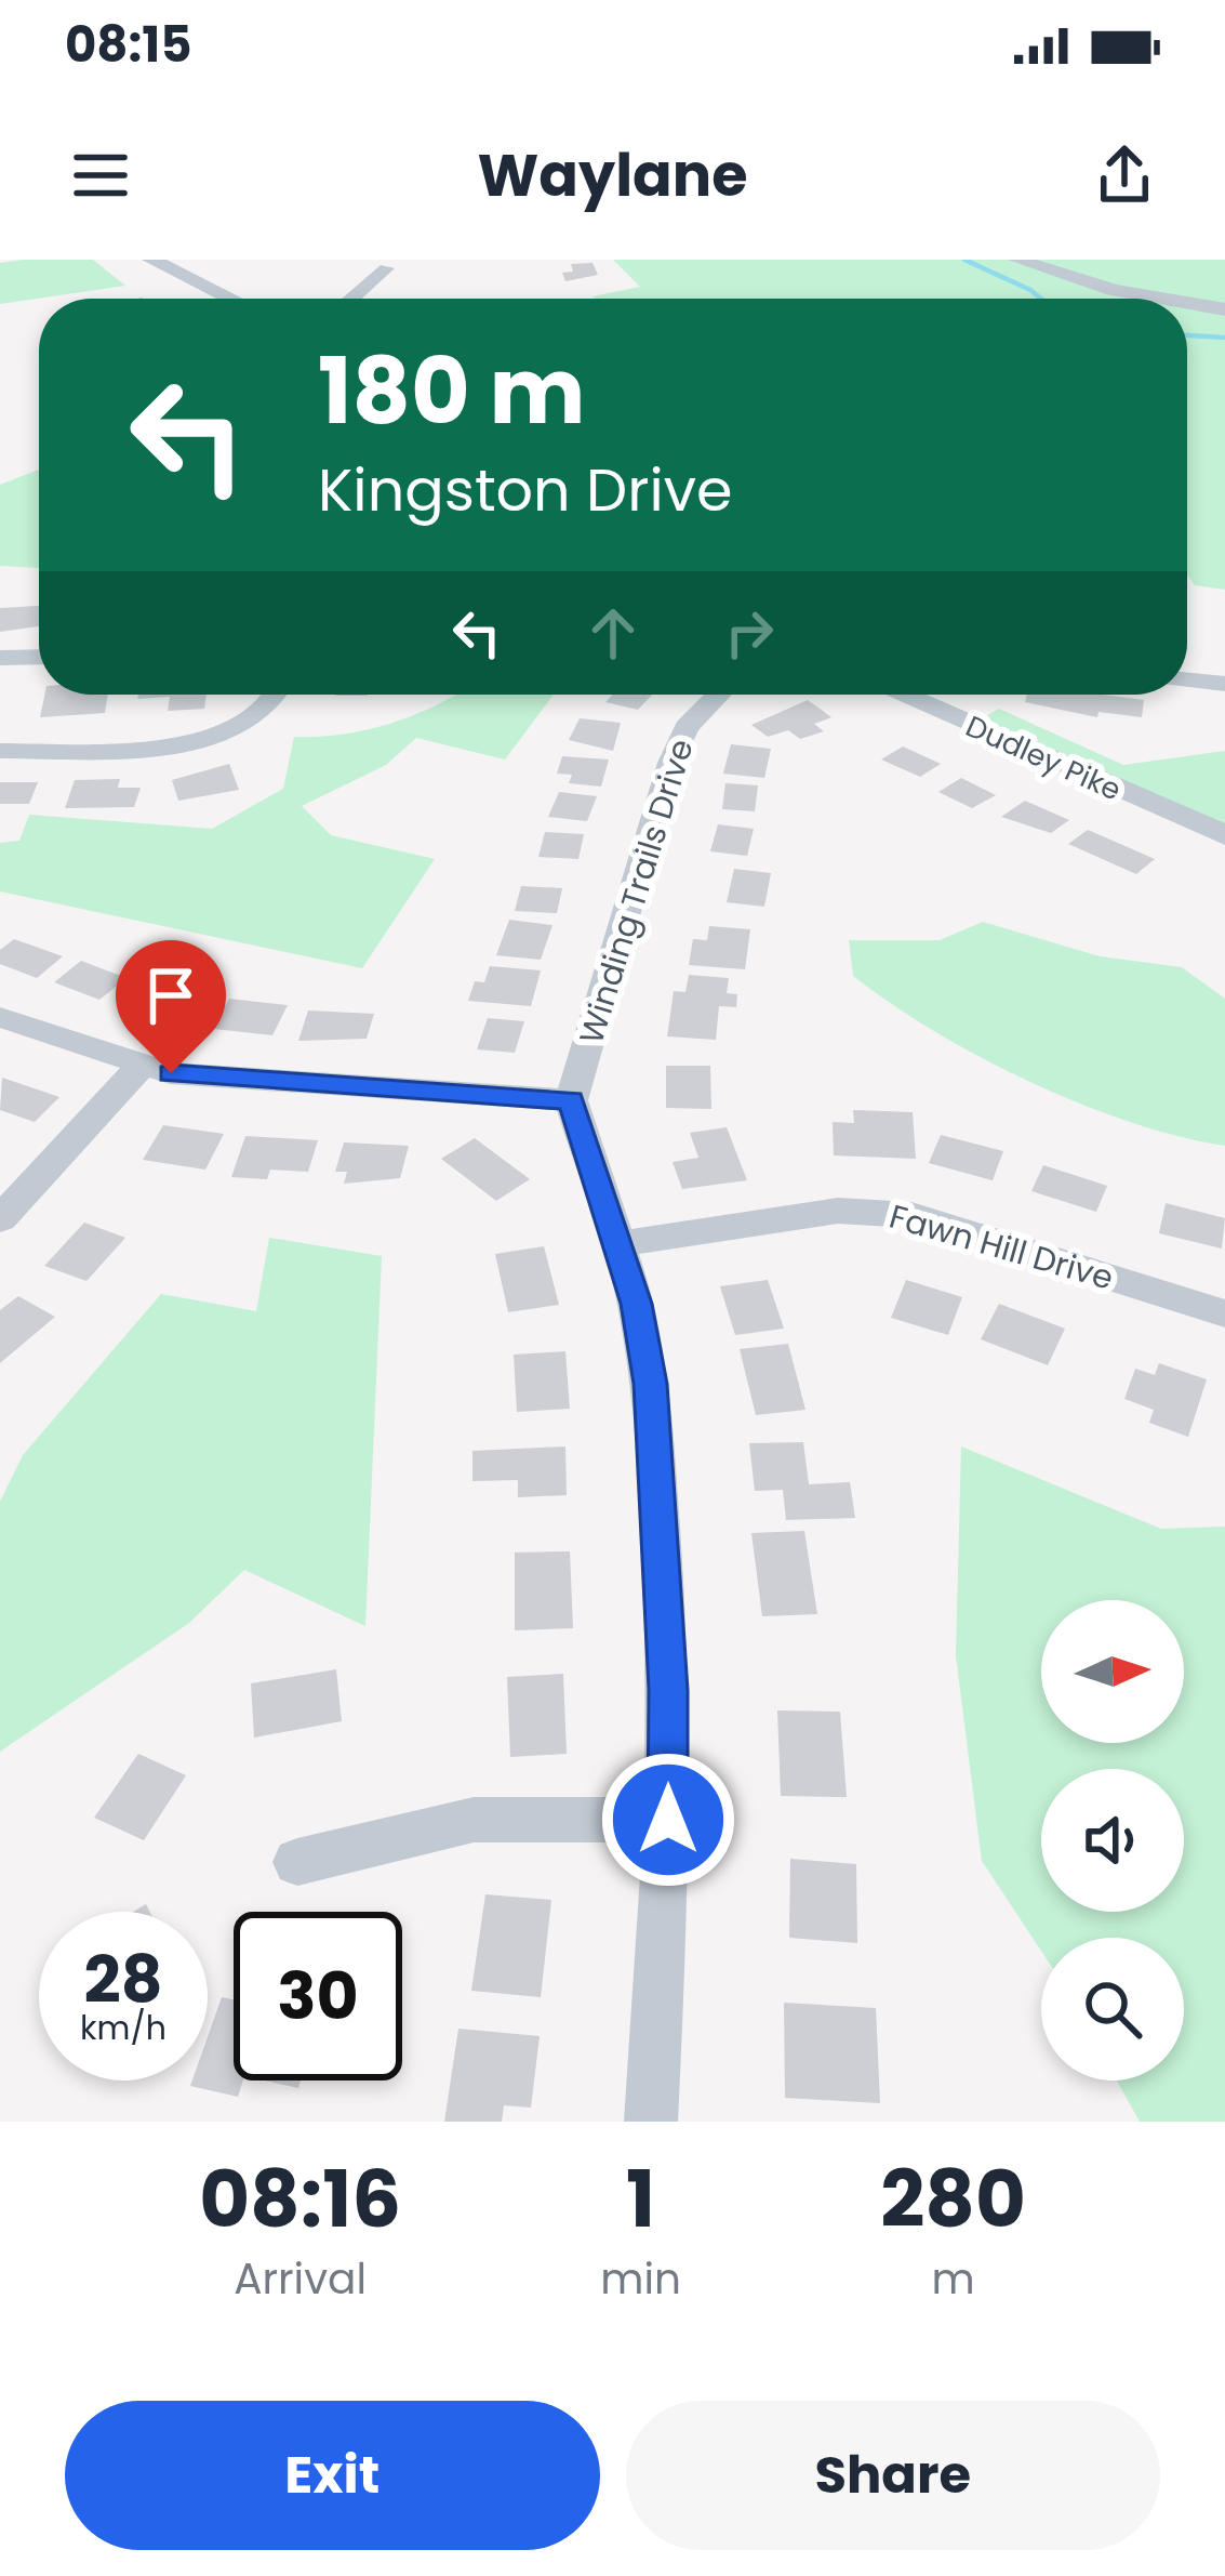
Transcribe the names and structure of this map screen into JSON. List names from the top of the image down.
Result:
{
  "streets": {
    "street": ["Dudley Pike", "Winding Trails Drive", "Fawn Hill Drive"]
  },
  "north": "right",
  "page": {
    "status": "08:15",
    "header": "Waylane",
    "turn": ["180 m", "Kingston Drive"],
    "speed": "28 km/h",
    "limit": "30",
    "eta": [
      "08:16",
      "Arrival",
      "1",
      "min",
      "280",
      "m"
    ],
    "buttons": ["Exit", "Share"]
  }
}
